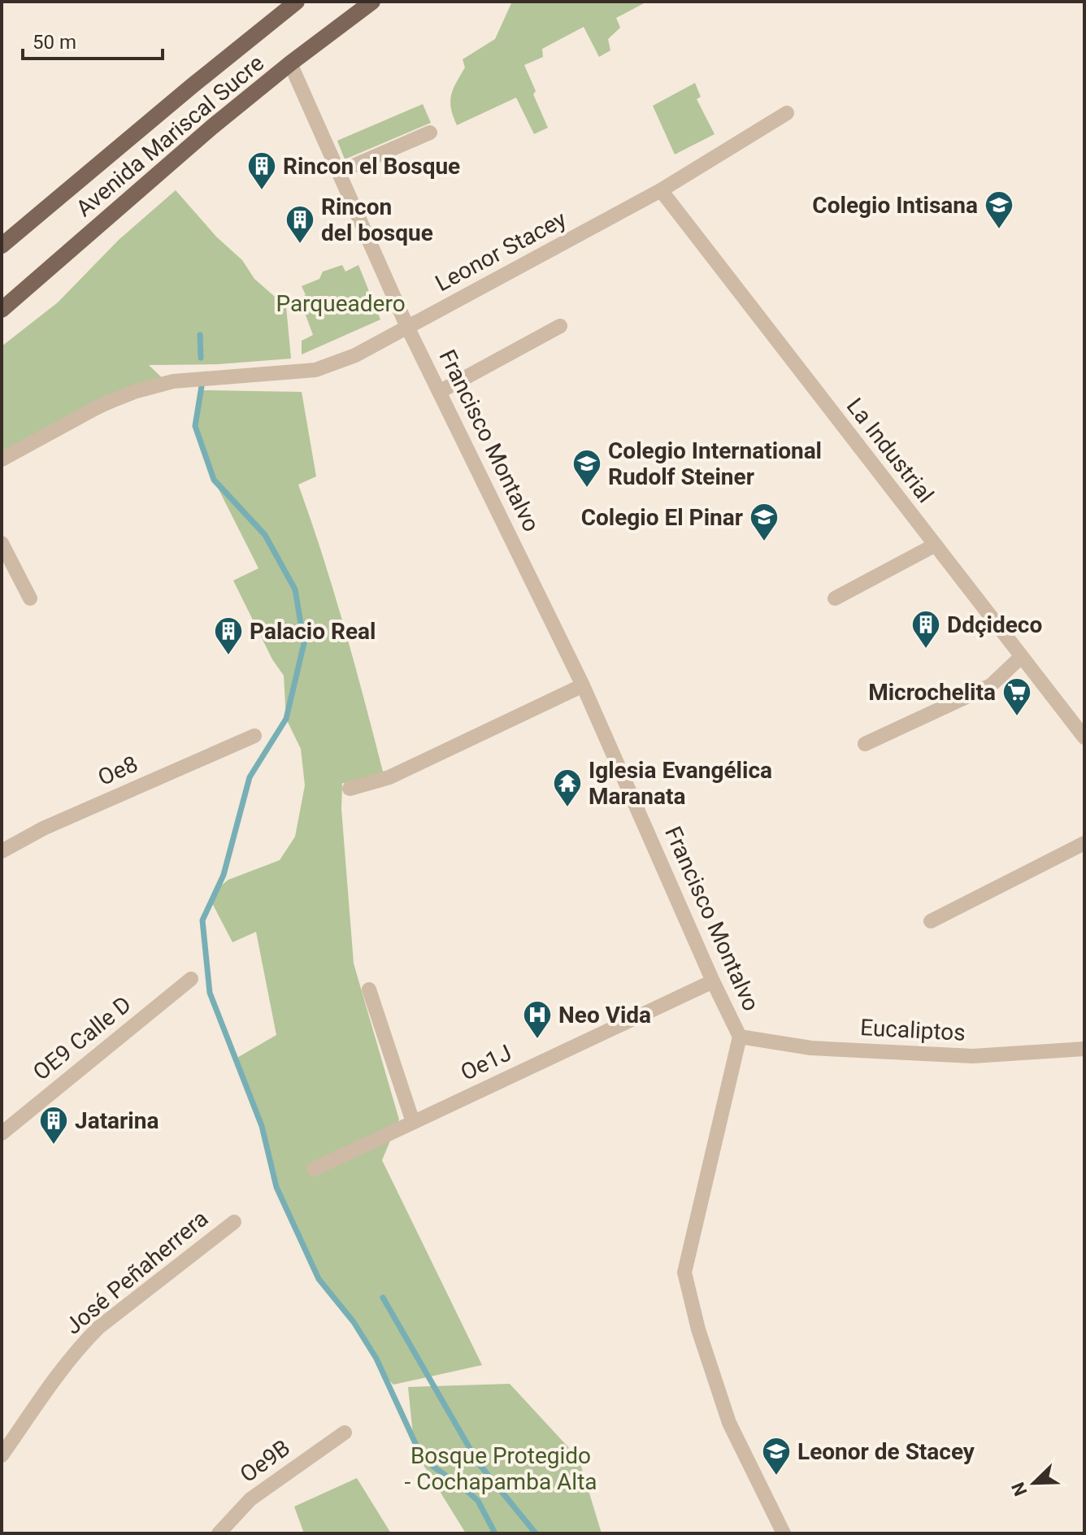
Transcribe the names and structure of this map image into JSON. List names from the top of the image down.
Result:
{
  "streets": {
    "main road": ["Avenida Mariscal Sucre"],
    "street": [
      "Leonor Stacey",
      "Francisco Montalvo",
      "La Industrial",
      "Oe8",
      "Eucaliptos",
      "OE9 Calle D",
      "Oe1J",
      "José Peñaherrera",
      "Oe9B"
    ]
  },
  "crossings": [
    ["Avenida Mariscal Sucre", "Francisco Montalvo"],
    ["Leonor Stacey", "Francisco Montalvo"],
    ["Leonor Stacey", "La Industrial"],
    ["Francisco Montalvo", "Eucaliptos"],
    ["Francisco Montalvo", "Oe1J"]
  ],
  "parks": ["Parqueadero", "Bosque Protegido - Cochapamba Alta"],
  "places": {
    "building": [
      "Rincon el Bosque",
      "Rincon del bosque",
      "Ddçideco",
      "Palacio Real",
      "Jatarina"
    ],
    "school or university": [
      "Colegio Intisana",
      "Colegio International Rudolf Steiner",
      "Colegio El Pinar",
      "Leonor de Stacey"
    ],
    "supermarket": ["Microchelita"],
    "temple": ["Iglesia Evangélica Maranata"],
    "hospital": ["Neo Vida"]
  },
  "scale_bar": "50 m",
  "north": "bottom left"
}
